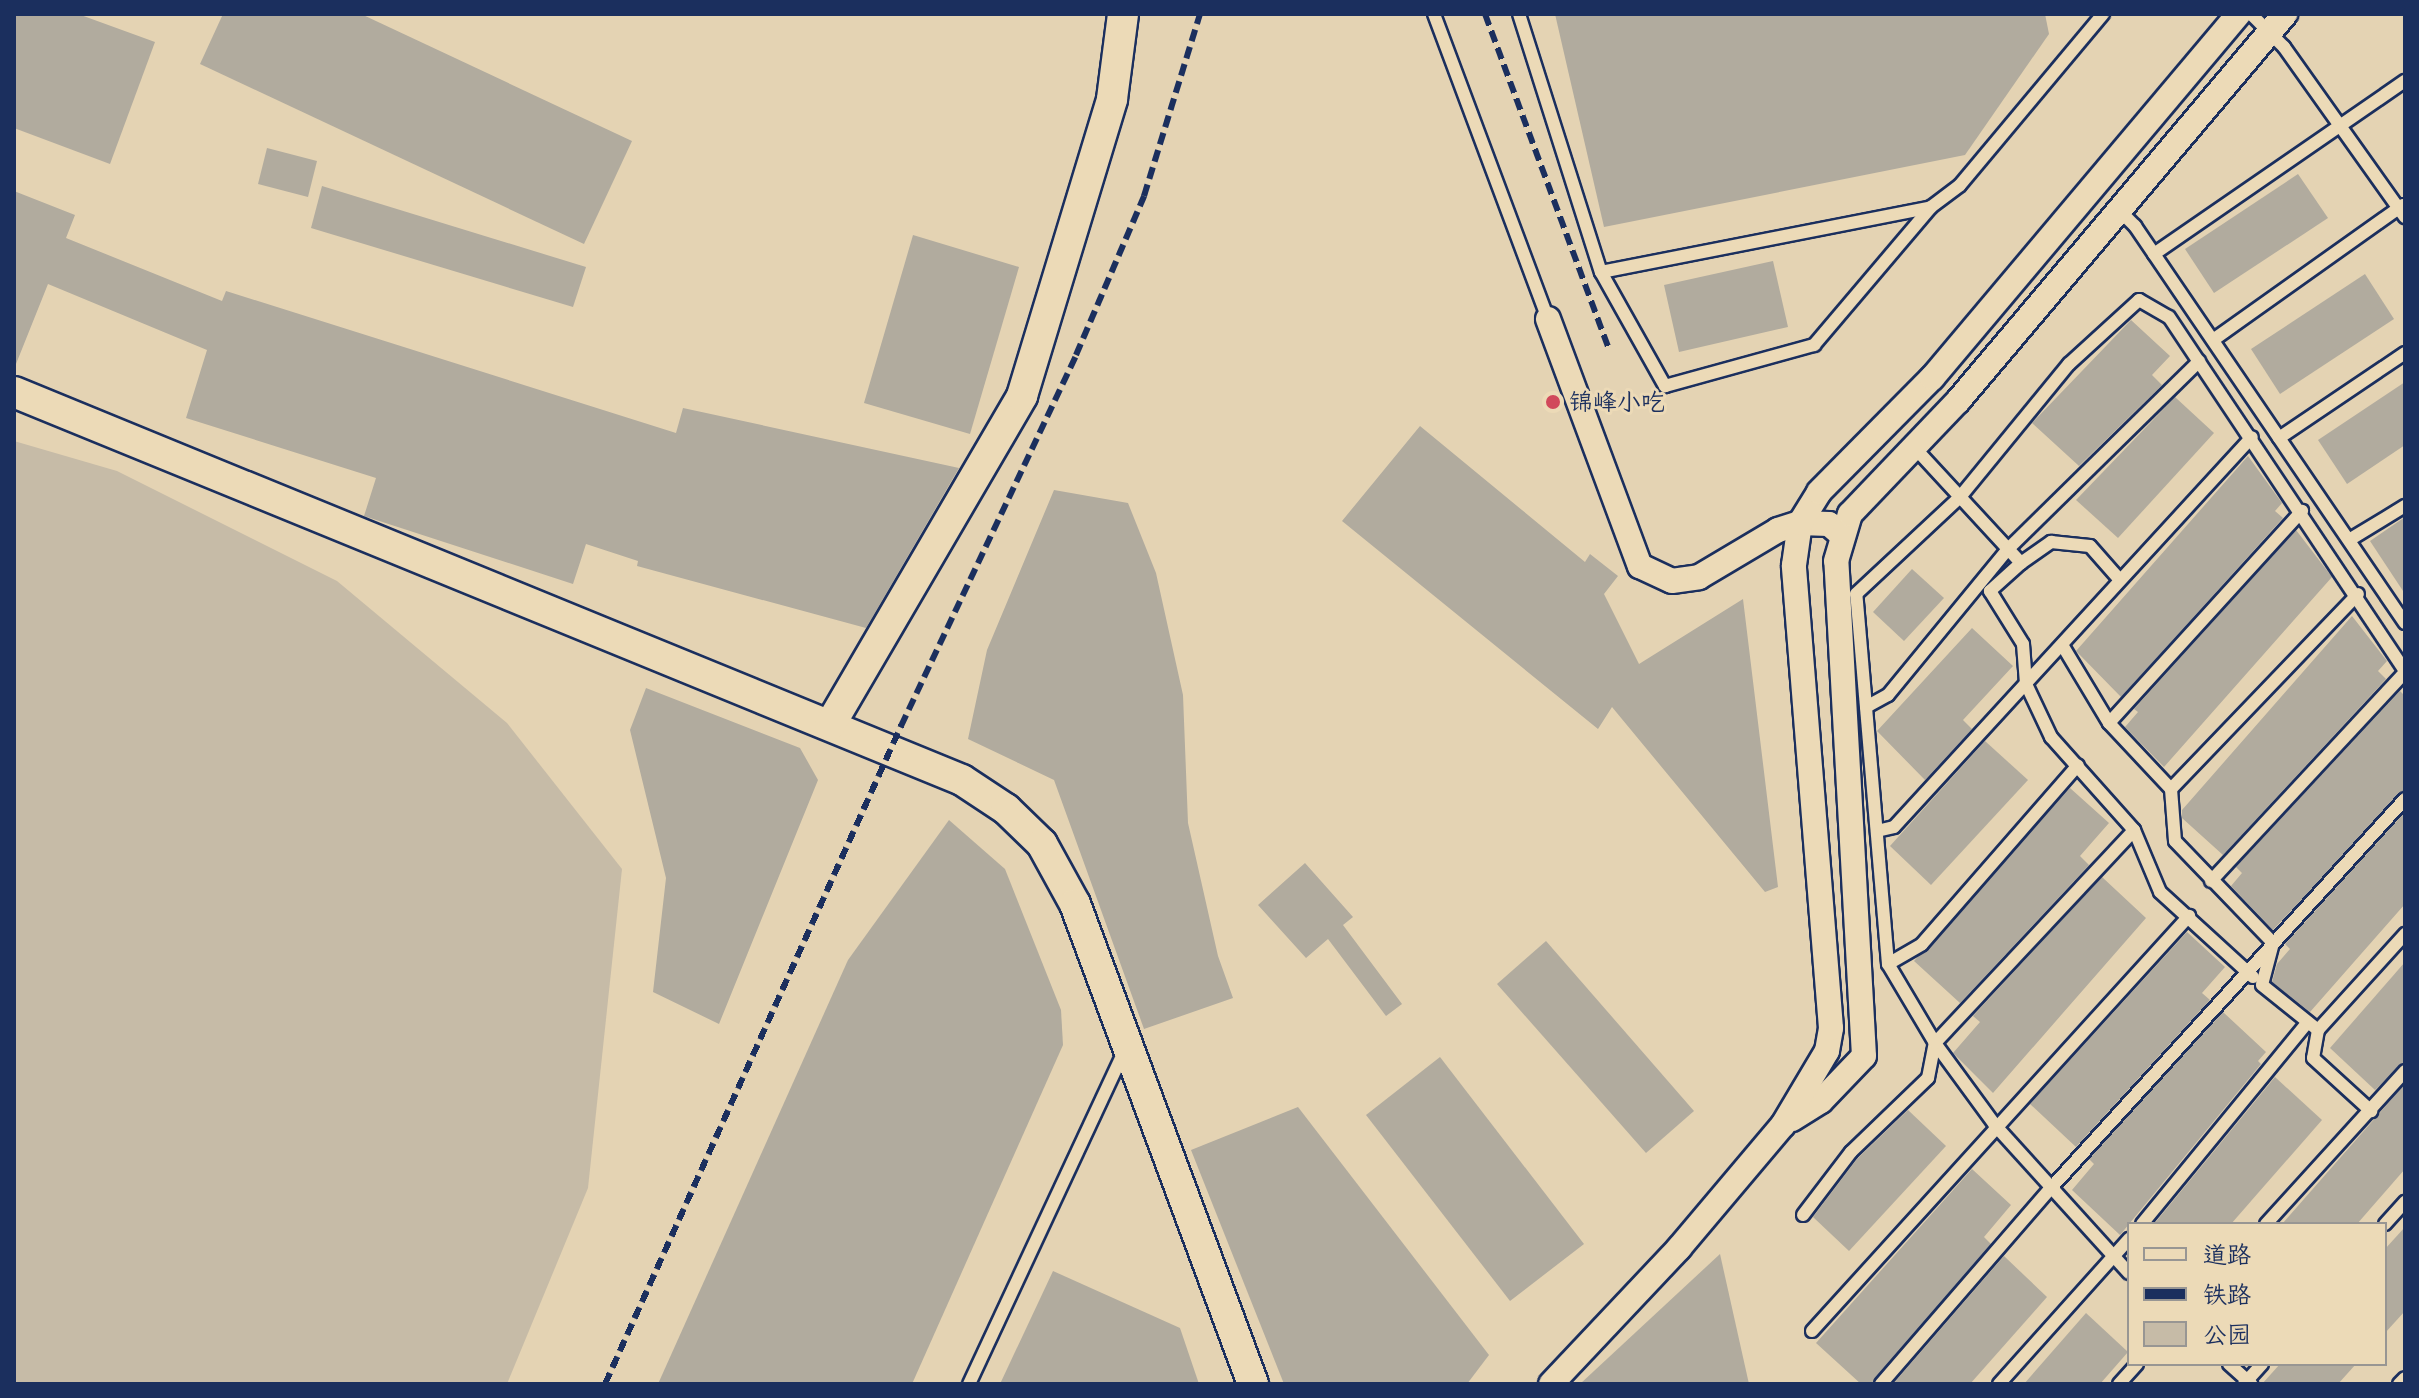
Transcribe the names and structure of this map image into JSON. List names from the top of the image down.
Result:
{
  "places": ["锦峰小吃"],
  "legend": ["道路", "铁路", "公园"]
}
